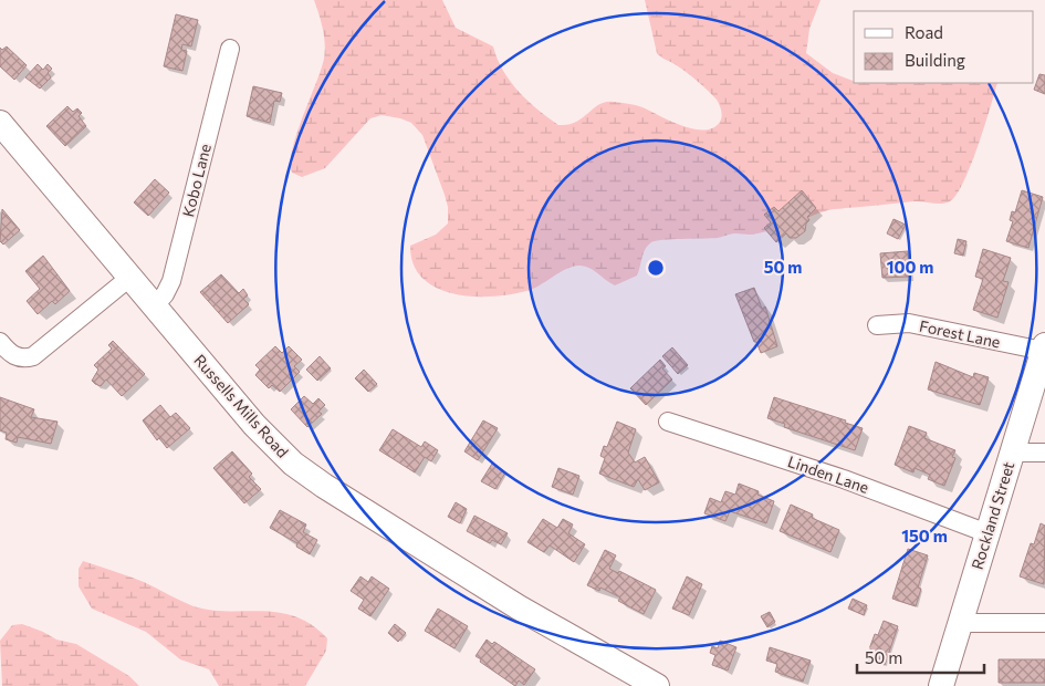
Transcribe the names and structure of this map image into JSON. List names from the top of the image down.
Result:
{
  "streets": {
    "main road": ["Russells Mills Road", "Rockland Street"],
    "street": ["Kobo Lane", "Forest Lane", "Linden Lane"]
  },
  "crossings": [
    ["Kobo Lane", "Russells Mills Road"],
    ["Forest Lane", "Rockland Street"],
    ["Linden Lane", "Rockland Street"]
  ],
  "legend": ["Road", "Building"],
  "scale_bar": "50 m",
  "rings": ["50 m", "100 m", "150 m"]
}
